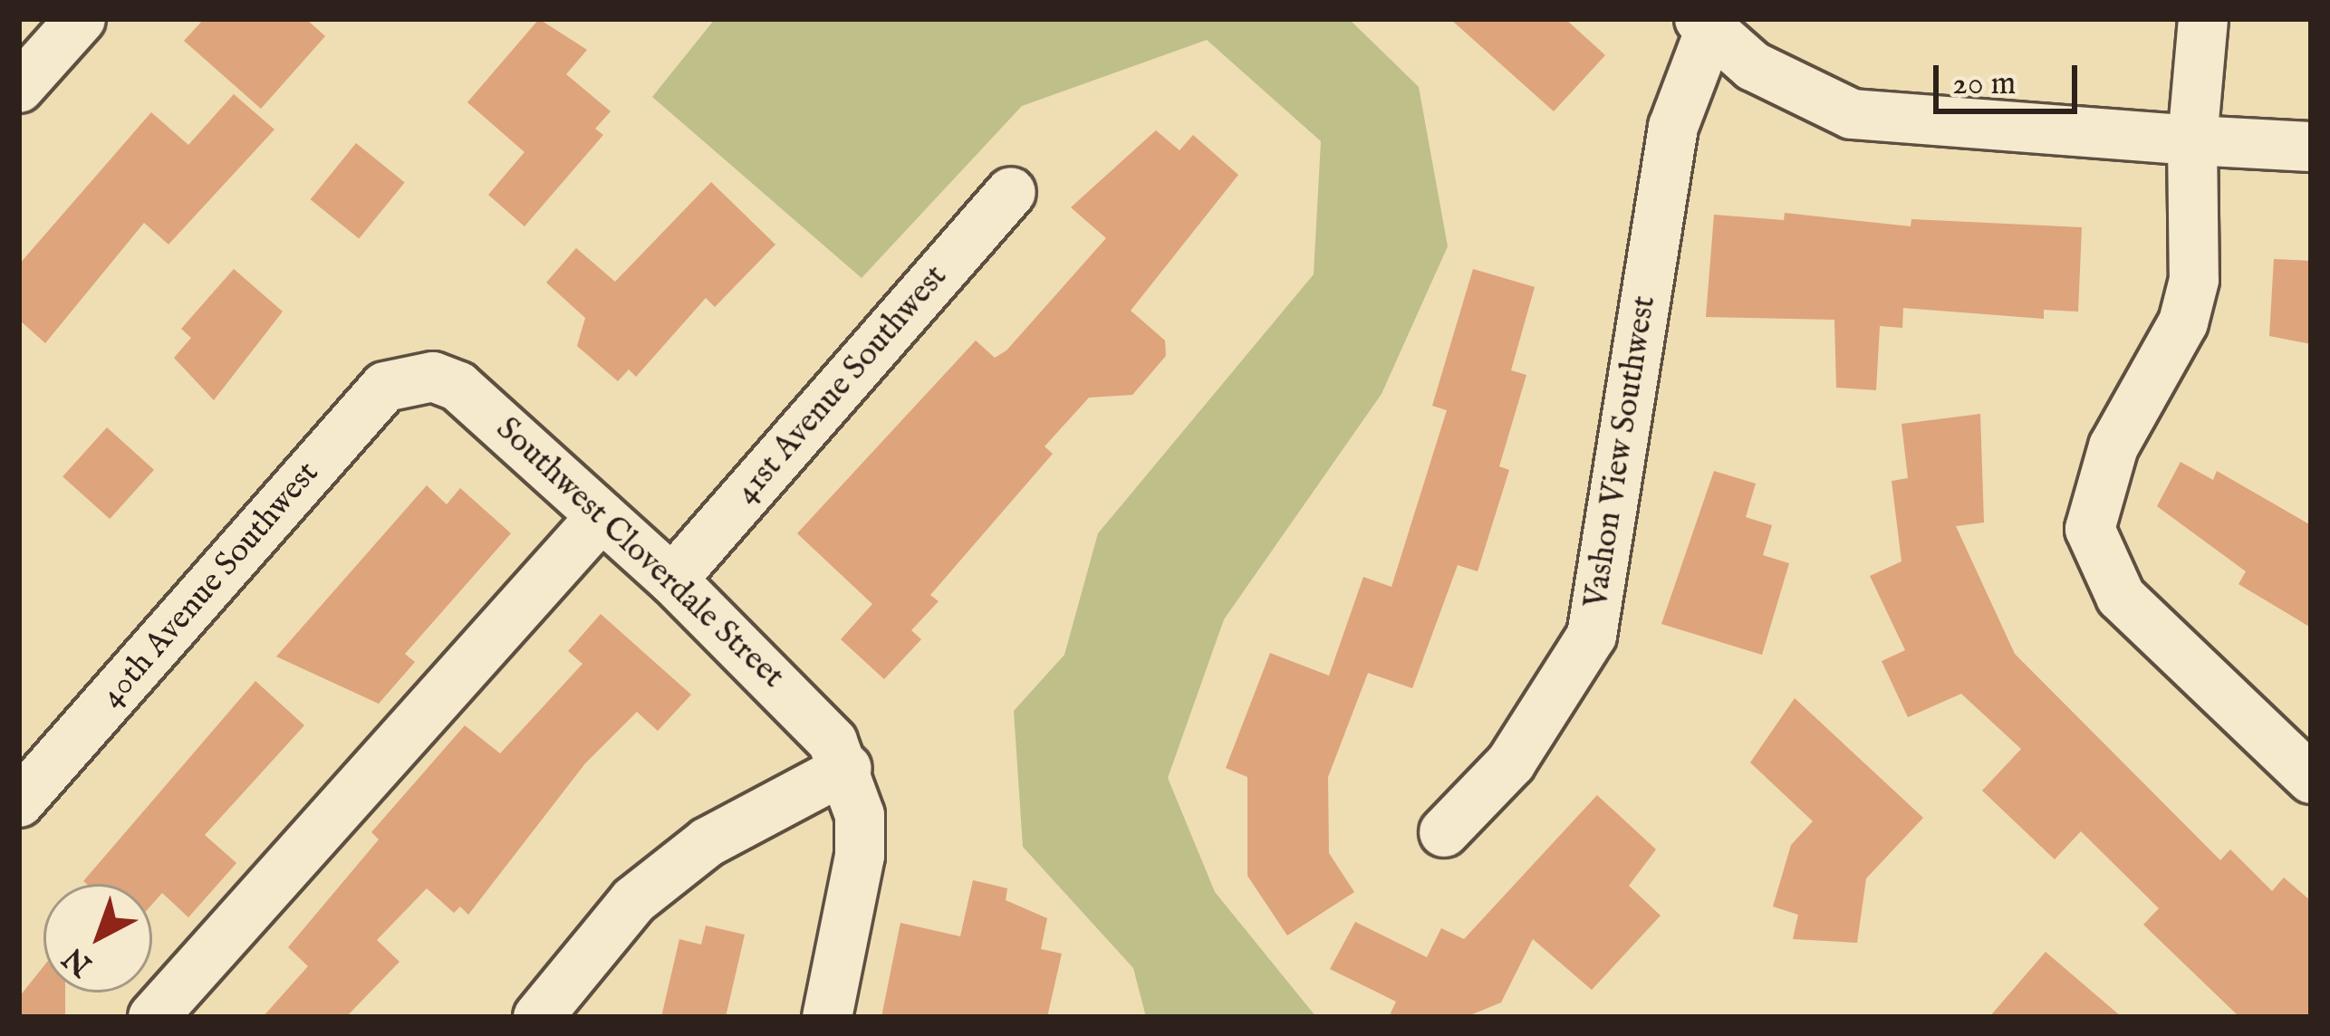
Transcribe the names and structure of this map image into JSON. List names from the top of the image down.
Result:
{
  "streets": {
    "street": [
      "41st Avenue Southwest",
      "Vashon View Southwest",
      "Southwest Cloverdale Street",
      "40th Avenue Southwest"
    ]
  },
  "crossings": [
    ["41st Avenue Southwest", "Southwest Cloverdale Street"],
    ["Southwest Cloverdale Street", "40th Avenue Southwest"]
  ],
  "scale_bar": "20 m",
  "north": "bottom left"
}
